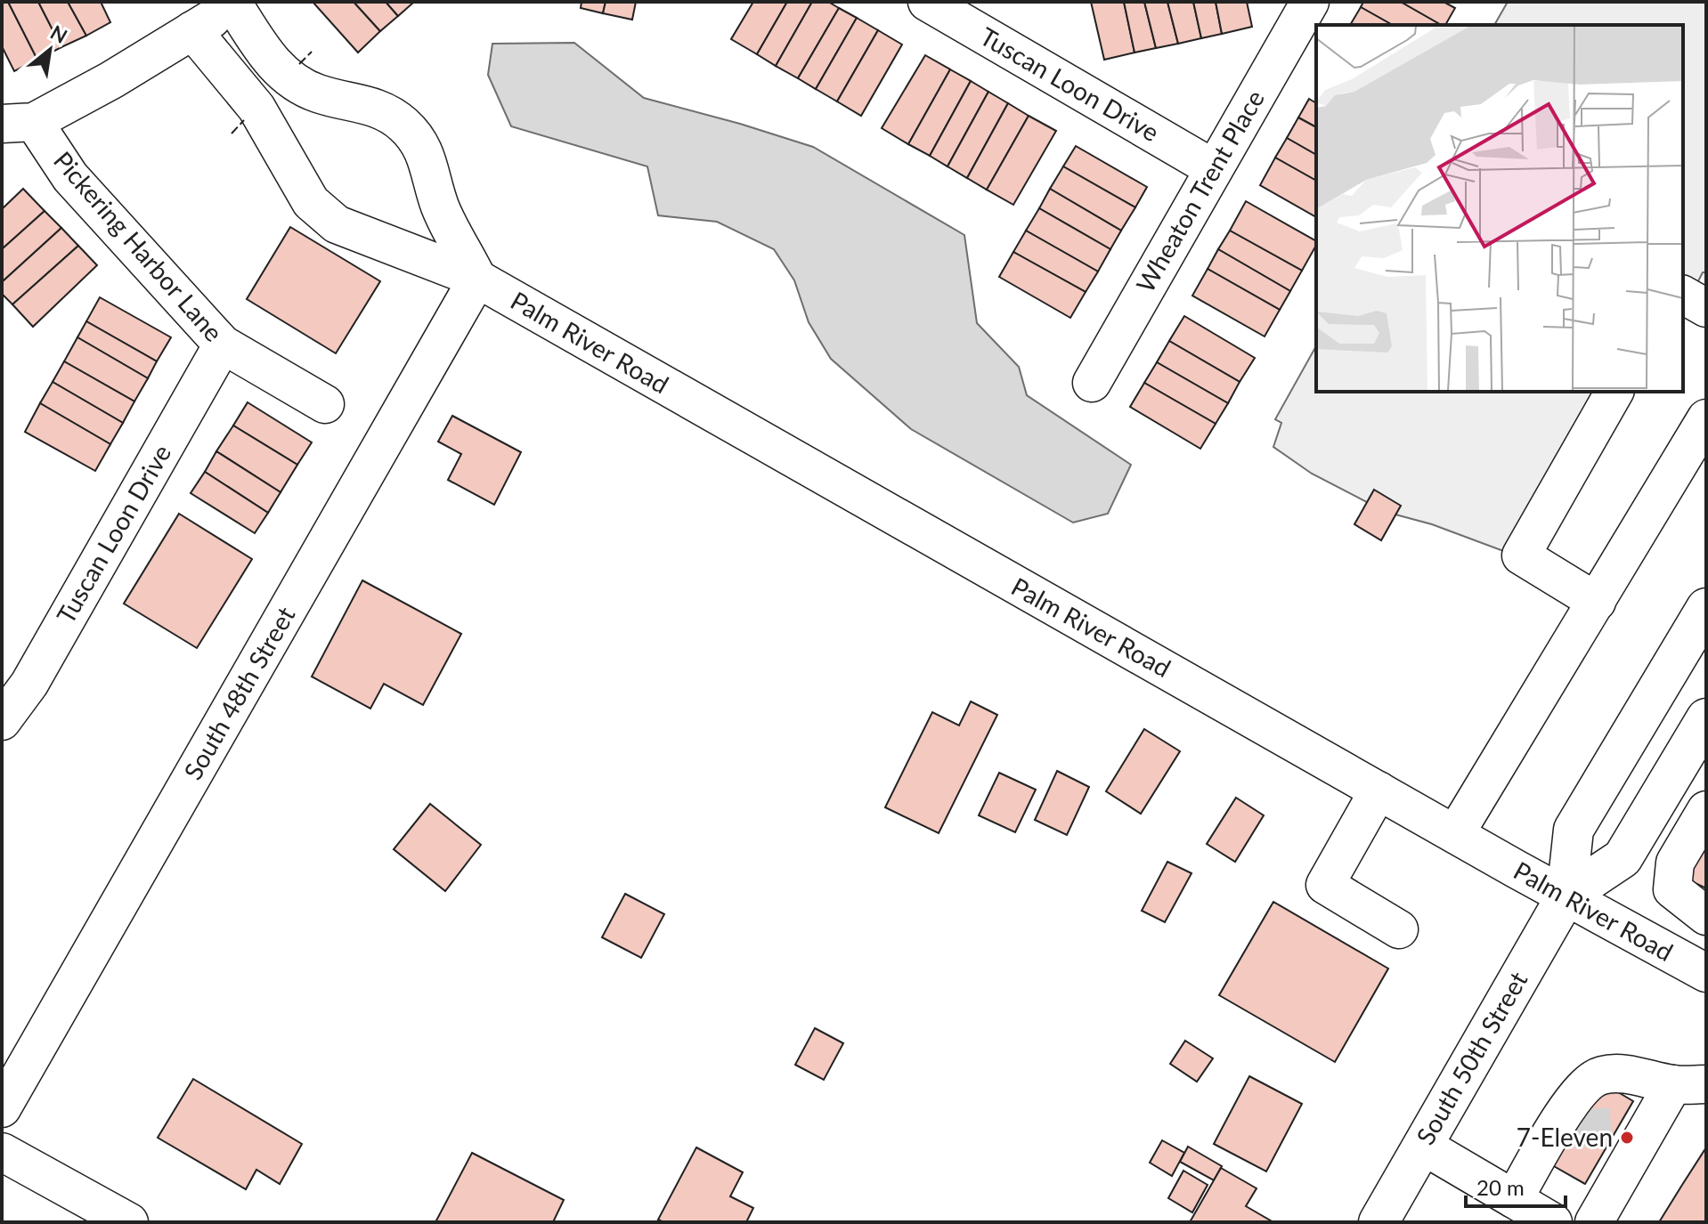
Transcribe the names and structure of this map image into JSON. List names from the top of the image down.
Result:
{
  "streets": {
    "main road": ["South 50th Street"],
    "street": [
      "Tuscan Loon Drive",
      "Wheaton Trent Place",
      "Pickering Harbor Lane",
      "Palm River Road",
      "South 48th Street"
    ]
  },
  "crossings": [
    ["Tuscan Loon Drive", "Wheaton Trent Place"],
    ["Tuscan Loon Drive", "Pickering Harbor Lane"],
    ["Palm River Road", "South 48th Street"],
    ["Palm River Road", "South 50th Street"]
  ],
  "places": ["7-Eleven"],
  "scale_bar": "20 m",
  "north": "top right"
}
